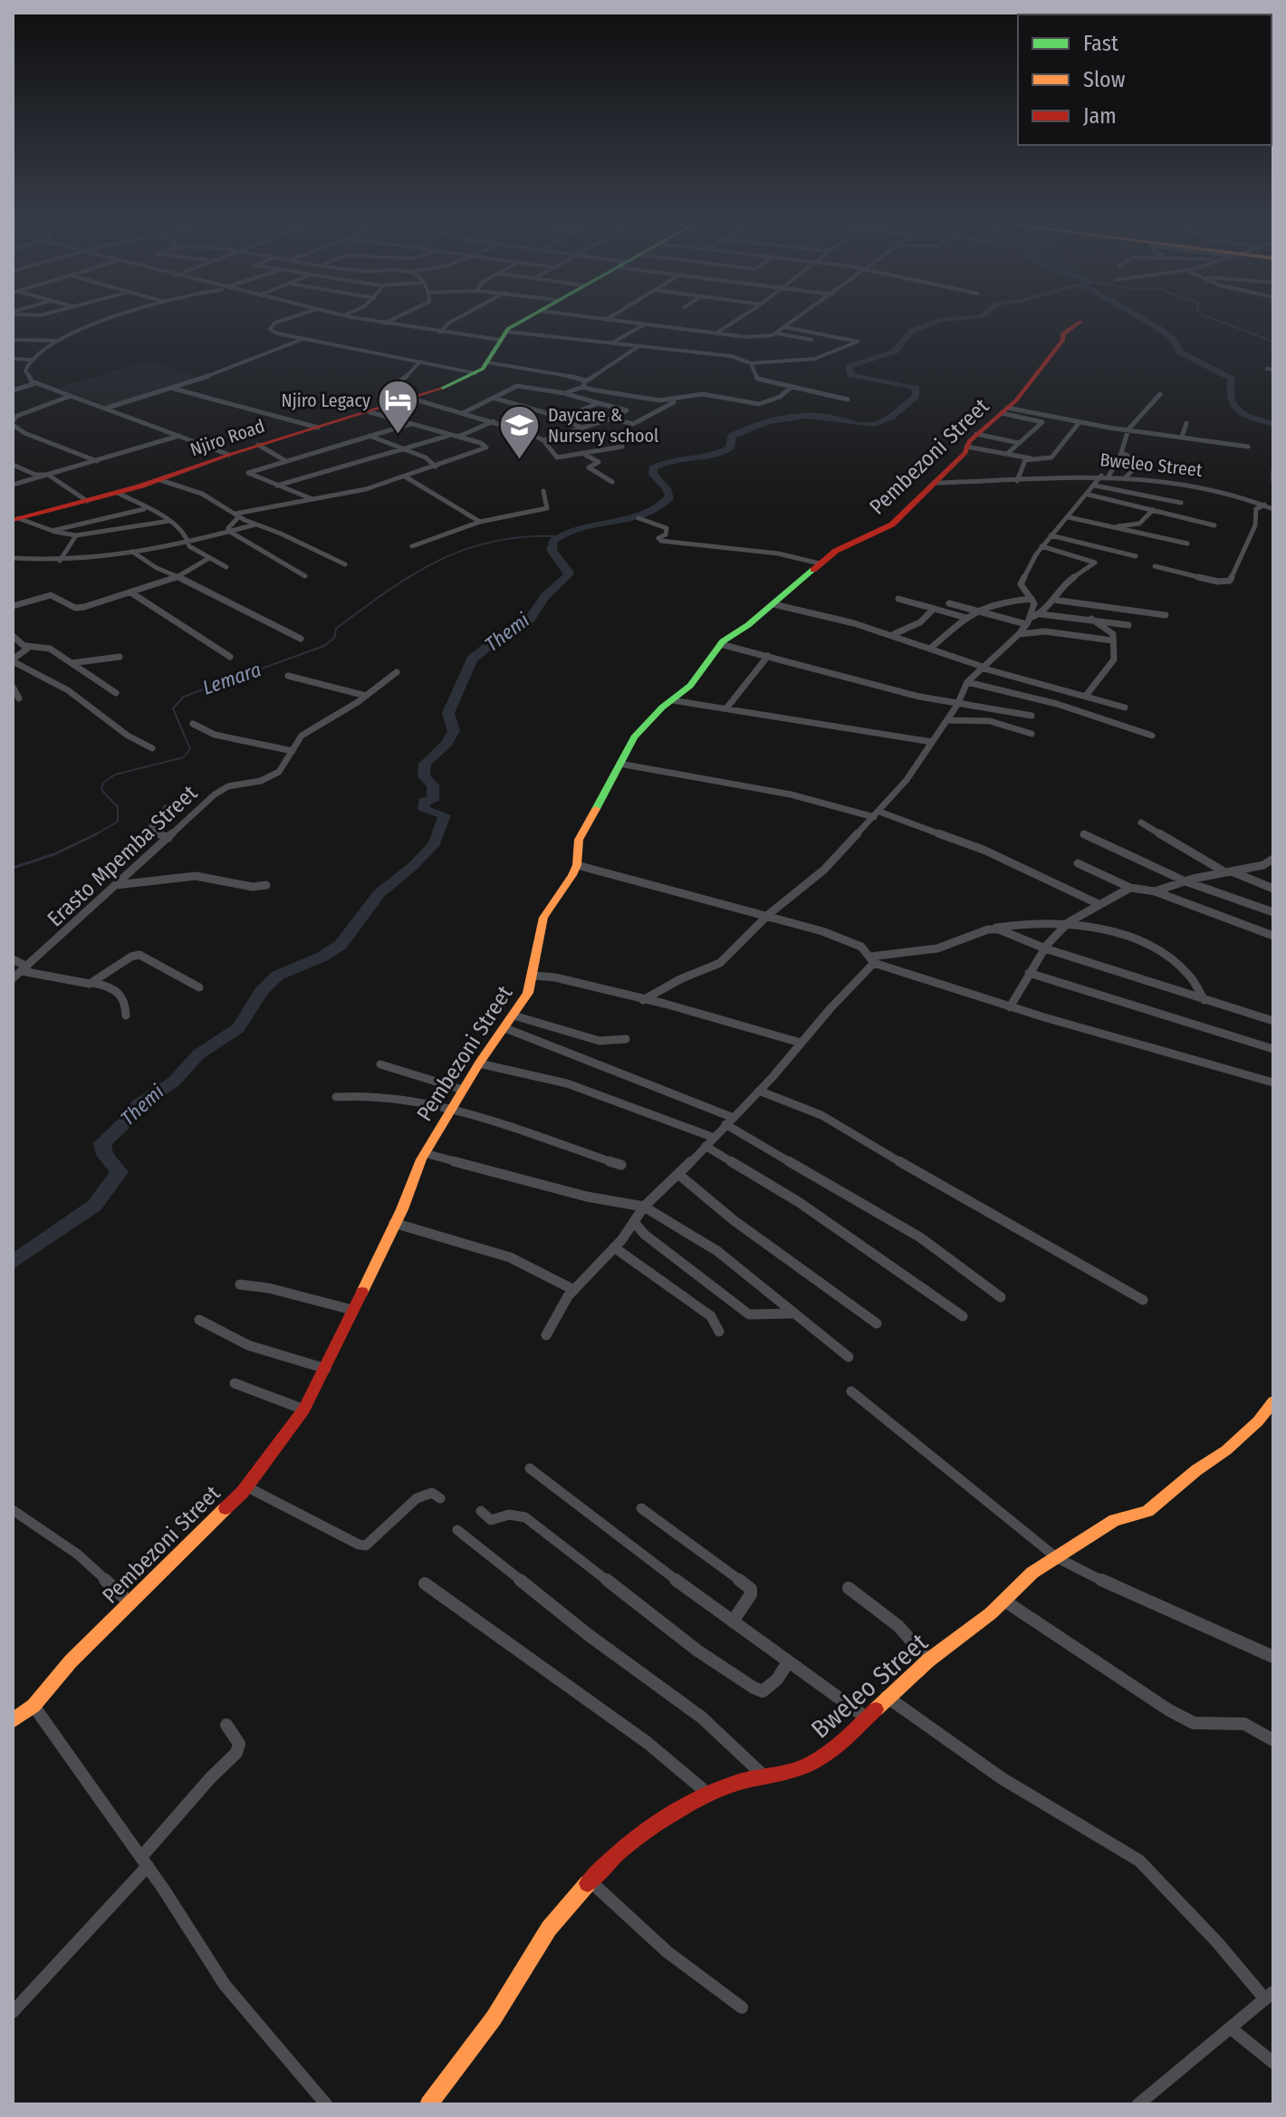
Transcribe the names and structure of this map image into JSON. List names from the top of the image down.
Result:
{
  "streets": {
    "street": [
      "Njiro Road",
      "Pembezoni Street",
      "Bweleo Street",
      "Erasto Mpemba Street"
    ]
  },
  "crossings": [
    ["Pembezoni Street", "Bweleo Street"]
  ],
  "water": ["Themi", "Lemara"],
  "places": {
    "hotel": ["Njiro Legacy"],
    "school or university": ["Daycare & Nursery school"]
  },
  "legend": ["Fast", "Slow", "Jam"]
}
